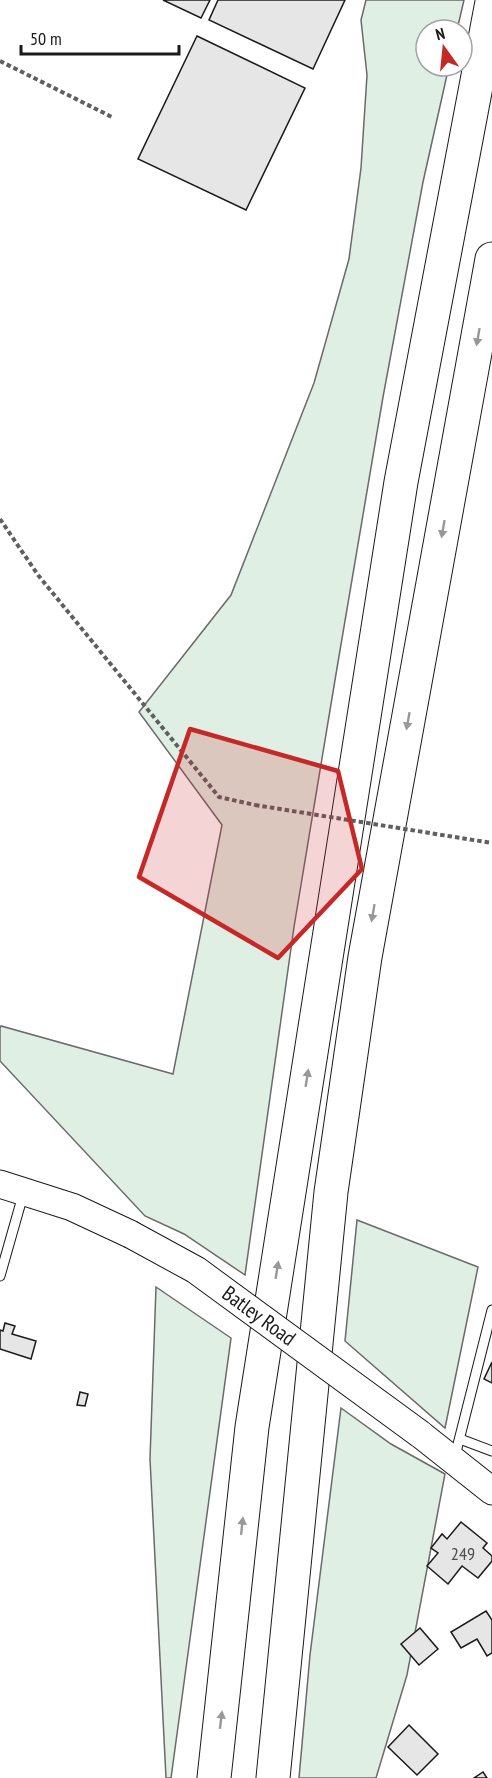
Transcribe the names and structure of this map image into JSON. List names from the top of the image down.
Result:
{
  "streets": {
    "street": ["Batley Road"]
  },
  "house_numbers": ["249"],
  "scale_bar": "50 m",
  "north": "top"
}
